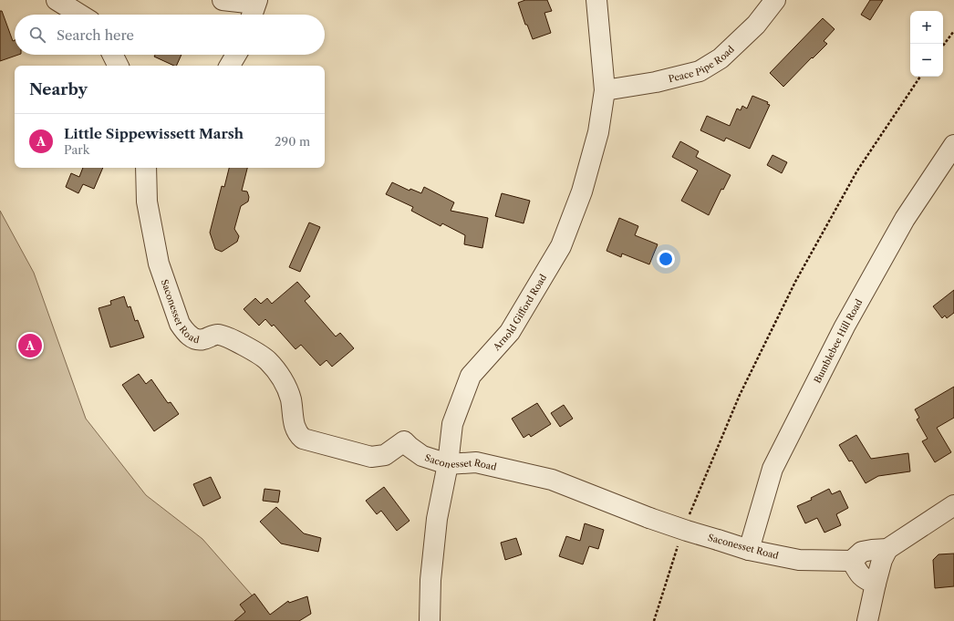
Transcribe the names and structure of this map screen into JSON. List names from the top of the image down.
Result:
{
  "streets": {
    "street": [
      "Peace Pipe Road",
      "Saconesset Road",
      "Arnold Gifford Road",
      "Bumblebee Hill Road"
    ]
  },
  "crossings": [
    ["Peace Pipe Road", "Arnold Gifford Road"],
    ["Saconesset Road", "Arnold Gifford Road"],
    ["Saconesset Road", "Bumblebee Hill Road"]
  ],
  "page": {
    "map_buttons": ["+", "−"],
    "search": "Search here",
    "heading": "Nearby",
    "list": [
      {
        "mark": "A",
        "name": "Little Sippewissett Marsh",
        "note": "Park",
        "value": "290 m"
      }
    ],
    "pins": "A"
  }
}
